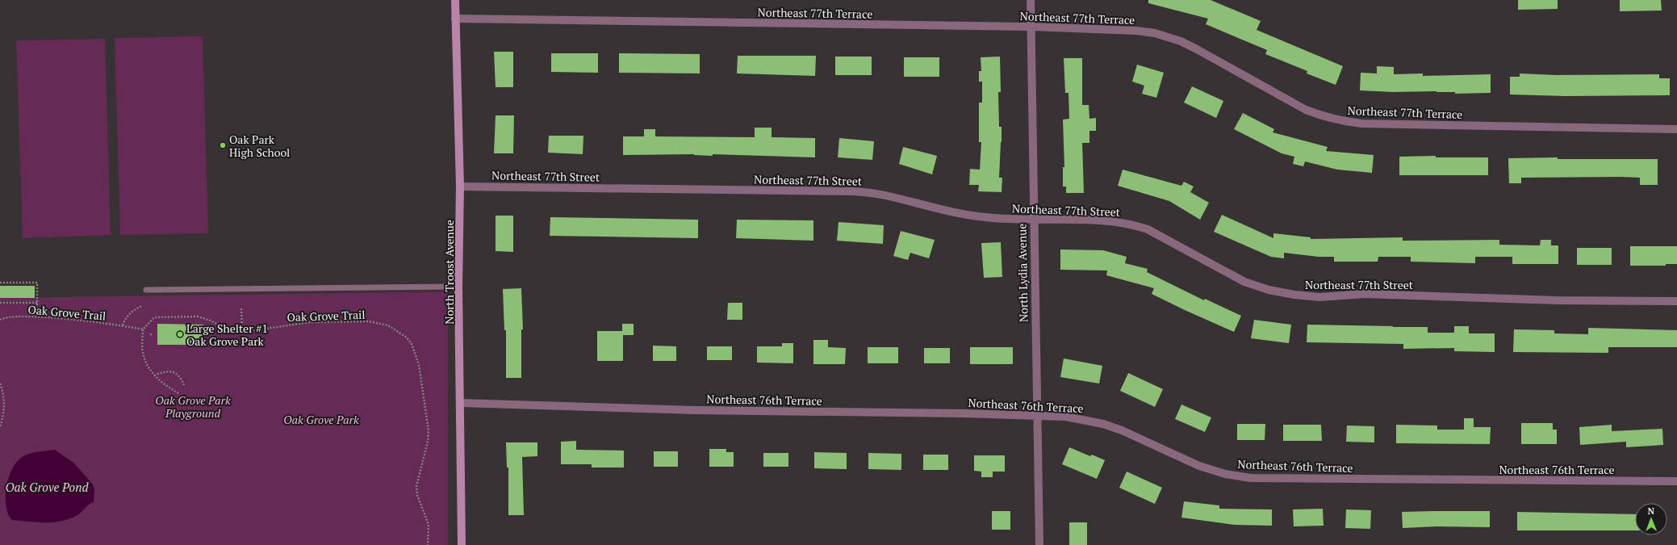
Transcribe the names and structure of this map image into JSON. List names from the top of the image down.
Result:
{
  "streets": {
    "street": [
      "Northeast 77th Terrace",
      "Northeast 77th Street",
      "North Troost Avenue",
      "North Lydia Avenue",
      "Northeast 76th Terrace"
    ],
    "path": ["Oak Grove Trail"]
  },
  "crossings": [
    ["Northeast 77th Terrace", "North Troost Avenue"],
    ["Northeast 77th Terrace", "North Lydia Avenue"],
    ["Northeast 77th Street", "North Troost Avenue"],
    ["Northeast 77th Street", "North Lydia Avenue"],
    ["North Troost Avenue", "Northeast 76th Terrace"],
    ["North Lydia Avenue", "Northeast 76th Terrace"]
  ],
  "water": ["Oak Grove Pond"],
  "parks": ["Oak Grove Park Playground", "Oak Grove Park"],
  "places": ["Oak Park High School", "Large Shelter #1 Oak Grove Park"],
  "north": "top"
}
